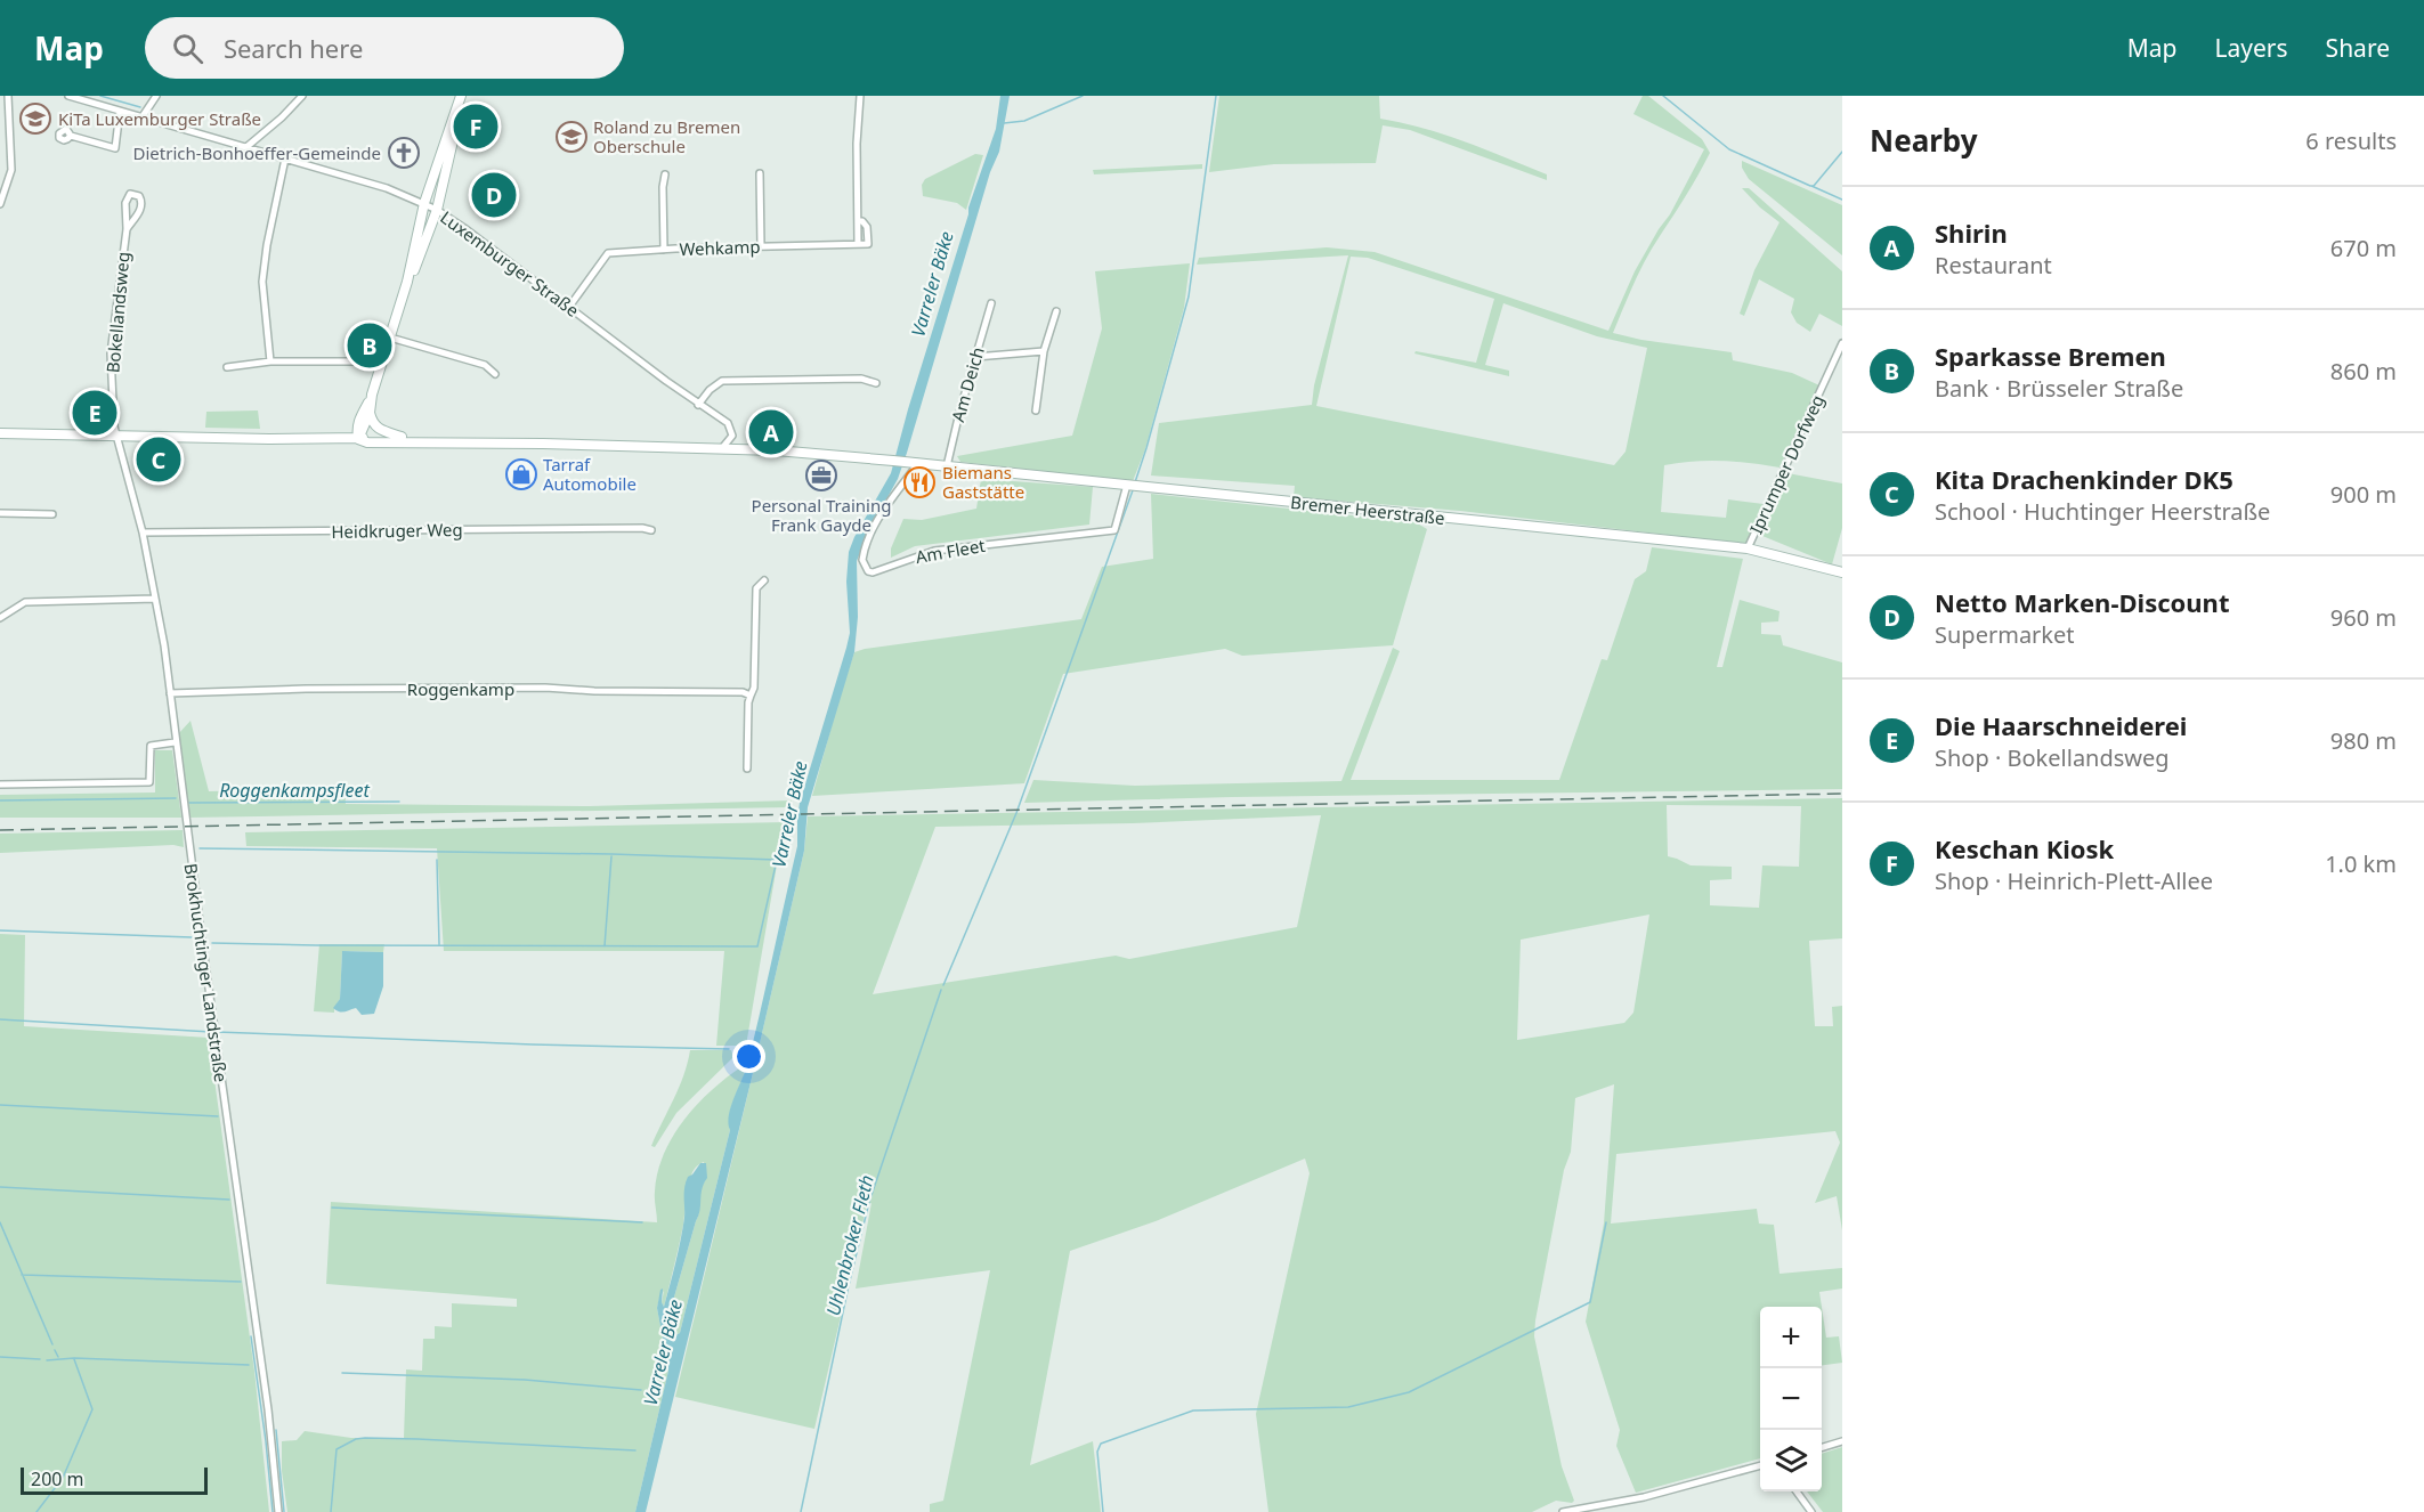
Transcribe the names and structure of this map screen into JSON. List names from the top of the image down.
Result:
{
  "streets": {
    "main road": ["Bremer Heerstraße"],
    "street": [
      "Wehkamp",
      "Luxemburger Straße",
      "Bokellandsweg",
      "Am Deich",
      "Iprumper Dorfweg",
      "Heidkruger Weg",
      "Am Fleet",
      "Roggenkamp",
      "Brokhuchtinger Landstraße"
    ]
  },
  "crossings": [
    ["Wehkamp", "Luxemburger Straße"],
    ["Luxemburger Straße", "Bremer Heerstraße"],
    ["Bokellandsweg", "Brokhuchtinger Landstraße"],
    ["Am Deich", "Bremer Heerstraße"],
    ["Iprumper Dorfweg", "Bremer Heerstraße"],
    ["Bremer Heerstraße", "Am Fleet"],
    ["Heidkruger Weg", "Brokhuchtinger Landstraße"],
    ["Roggenkamp", "Brokhuchtinger Landstraße"]
  ],
  "water": ["Varreler Bäke", "Roggenkampsfleet", "Uhlenbroker Fleth"],
  "places": {
    "school or university": ["KiTa Luxemburger Straße", "Roland zu Bremen Oberschule"],
    "church": ["Dietrich-Bonhoeffer-Gemeinde"],
    "shop": ["Tarraf Automobile"],
    "office": ["Personal Training Frank Gayde"],
    "restaurant": ["Biemans Gaststätte"]
  },
  "scale_bar": "200 m",
  "page": {
    "header": "Map",
    "search": "Search here",
    "nav": ["Map", "Layers", "Share"],
    "heading": ["Nearby", "6 results"],
    "pins": [
      "F",
      "D",
      "B",
      "E",
      "A",
      "C"
    ],
    "list": [
      {
        "mark": "A",
        "name": "Shirin",
        "note": "Restaurant",
        "value": "670 m"
      },
      {
        "mark": "B",
        "name": "Sparkasse Bremen",
        "note": "Bank · Brüsseler Straße",
        "value": "860 m"
      },
      {
        "mark": "C",
        "name": "Kita Drachenkinder DK5",
        "note": "School · Huchtinger Heerstraße",
        "value": "900 m"
      },
      {
        "mark": "D",
        "name": "Netto Marken-Discount",
        "note": "Supermarket",
        "value": "960 m"
      },
      {
        "mark": "E",
        "name": "Die Haarschneiderei",
        "note": "Shop · Bokellandsweg",
        "value": "980 m"
      },
      {
        "mark": "F",
        "name": "Keschan Kiosk",
        "note": "Shop · Heinrich-Plett-Allee",
        "value": "1.0 km"
      }
    ],
    "map_buttons": ["+", "−"],
    "scale": "200 m"
  }
}
